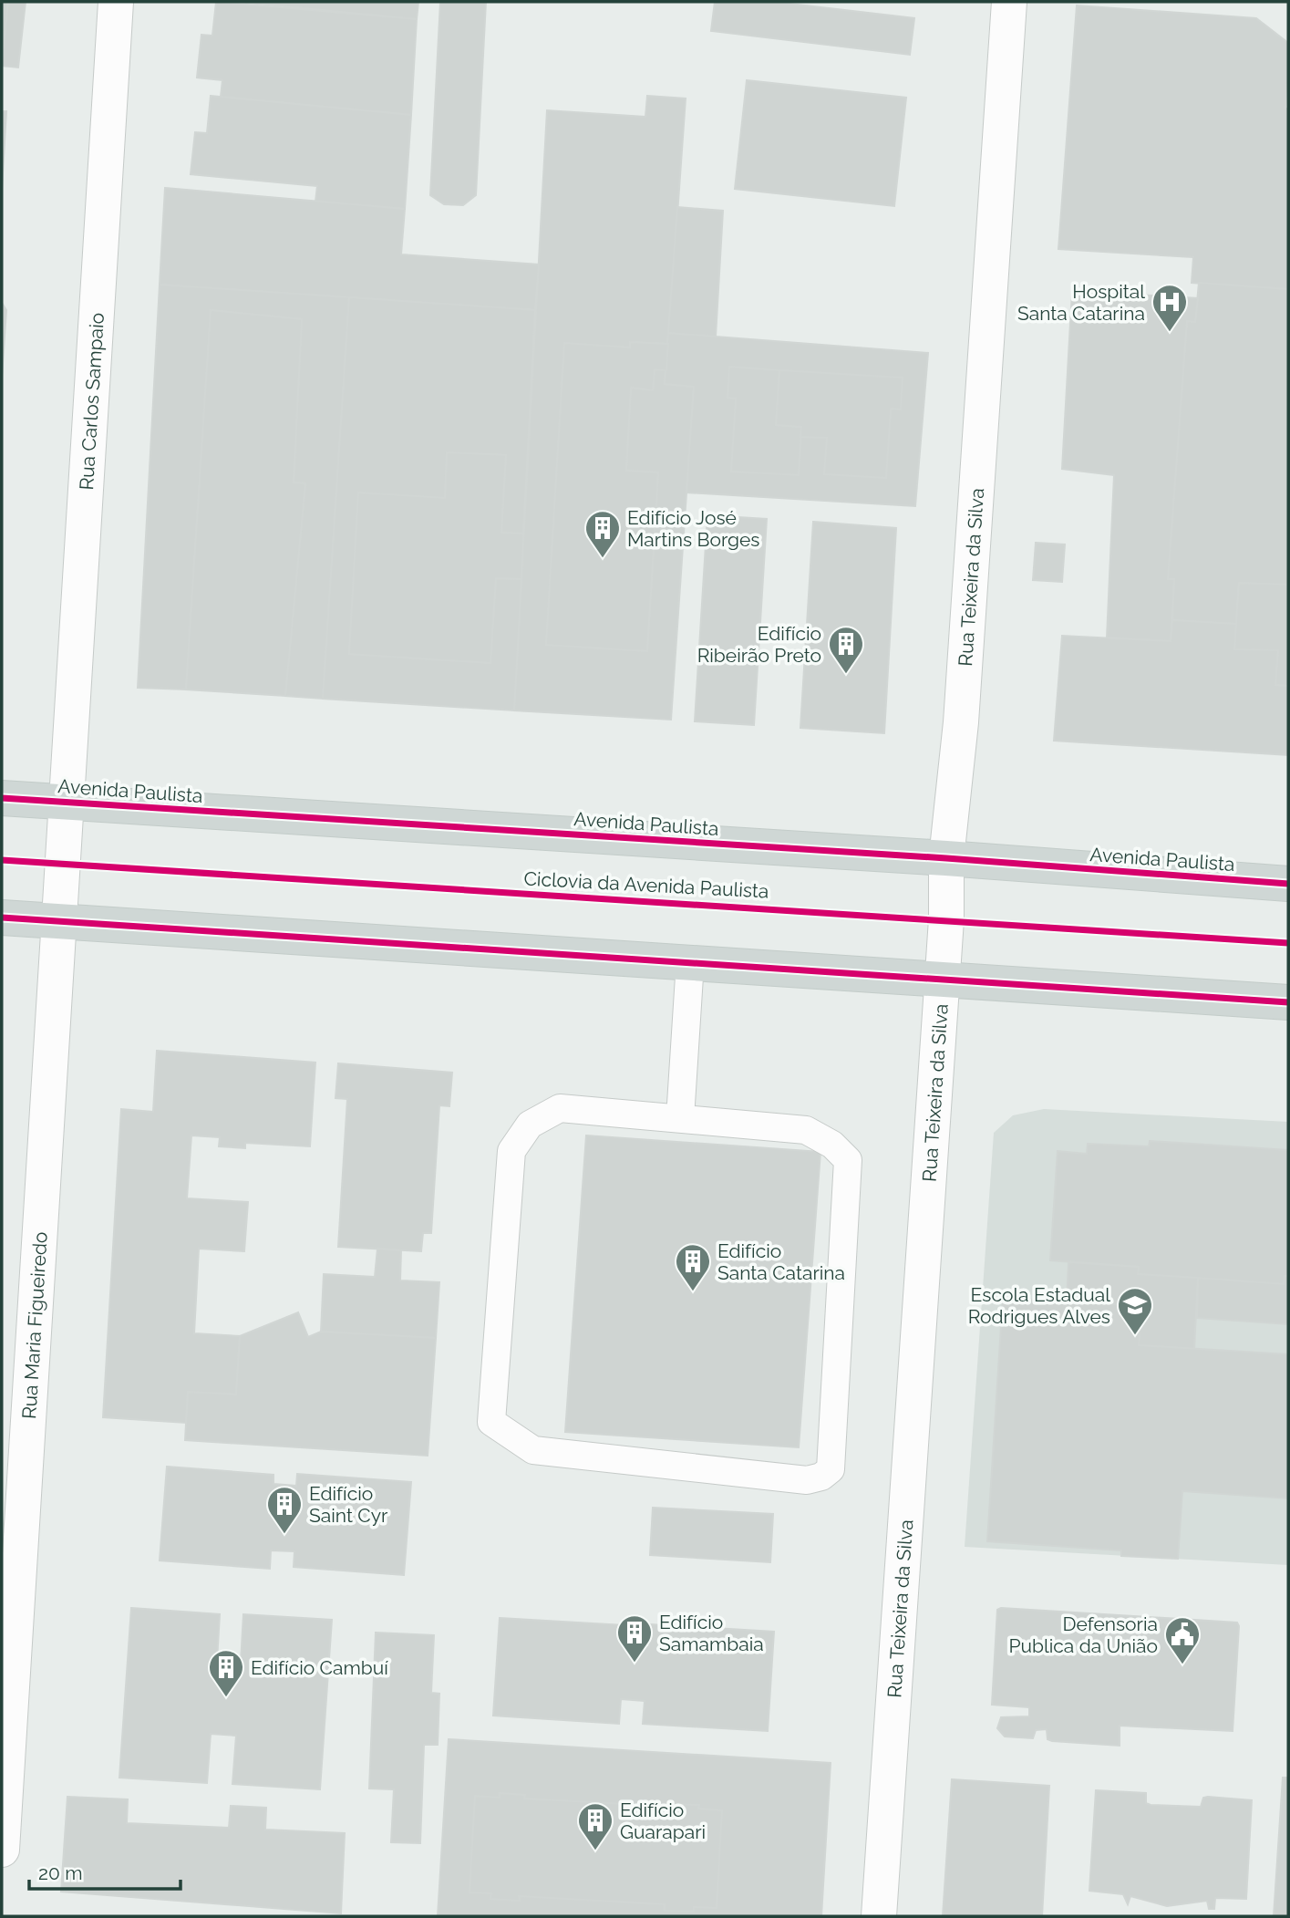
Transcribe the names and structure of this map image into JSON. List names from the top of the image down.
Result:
{
  "streets": {
    "main road": ["Avenida Paulista"],
    "street": ["Rua Carlos Sampaio", "Rua Teixeira da Silva", "Rua Maria Figueiredo"],
    "cycle path": ["Ciclovia da Avenida Paulista"]
  },
  "crossings": [
    ["Rua Carlos Sampaio", "Avenida Paulista"],
    ["Rua Carlos Sampaio", "Rua Maria Figueiredo"],
    ["Rua Teixeira da Silva", "Avenida Paulista"],
    ["Avenida Paulista", "Rua Maria Figueiredo"]
  ],
  "places": {
    "hospital": ["Hospital Santa Catarina"],
    "building": [
      "Edifício José Martins Borges",
      "Edifício Ribeirão Preto",
      "Edifício Santa Catarina",
      "Edifício Saint Cyr",
      "Edifício Samambaia",
      "Edifício Cambuí",
      "Edifício Guarapari"
    ],
    "school or university": ["Escola Estadual Rodrigues Alves"],
    "public building": ["Defensoria Publica da União"]
  },
  "scale_bar": "20 m"
}
